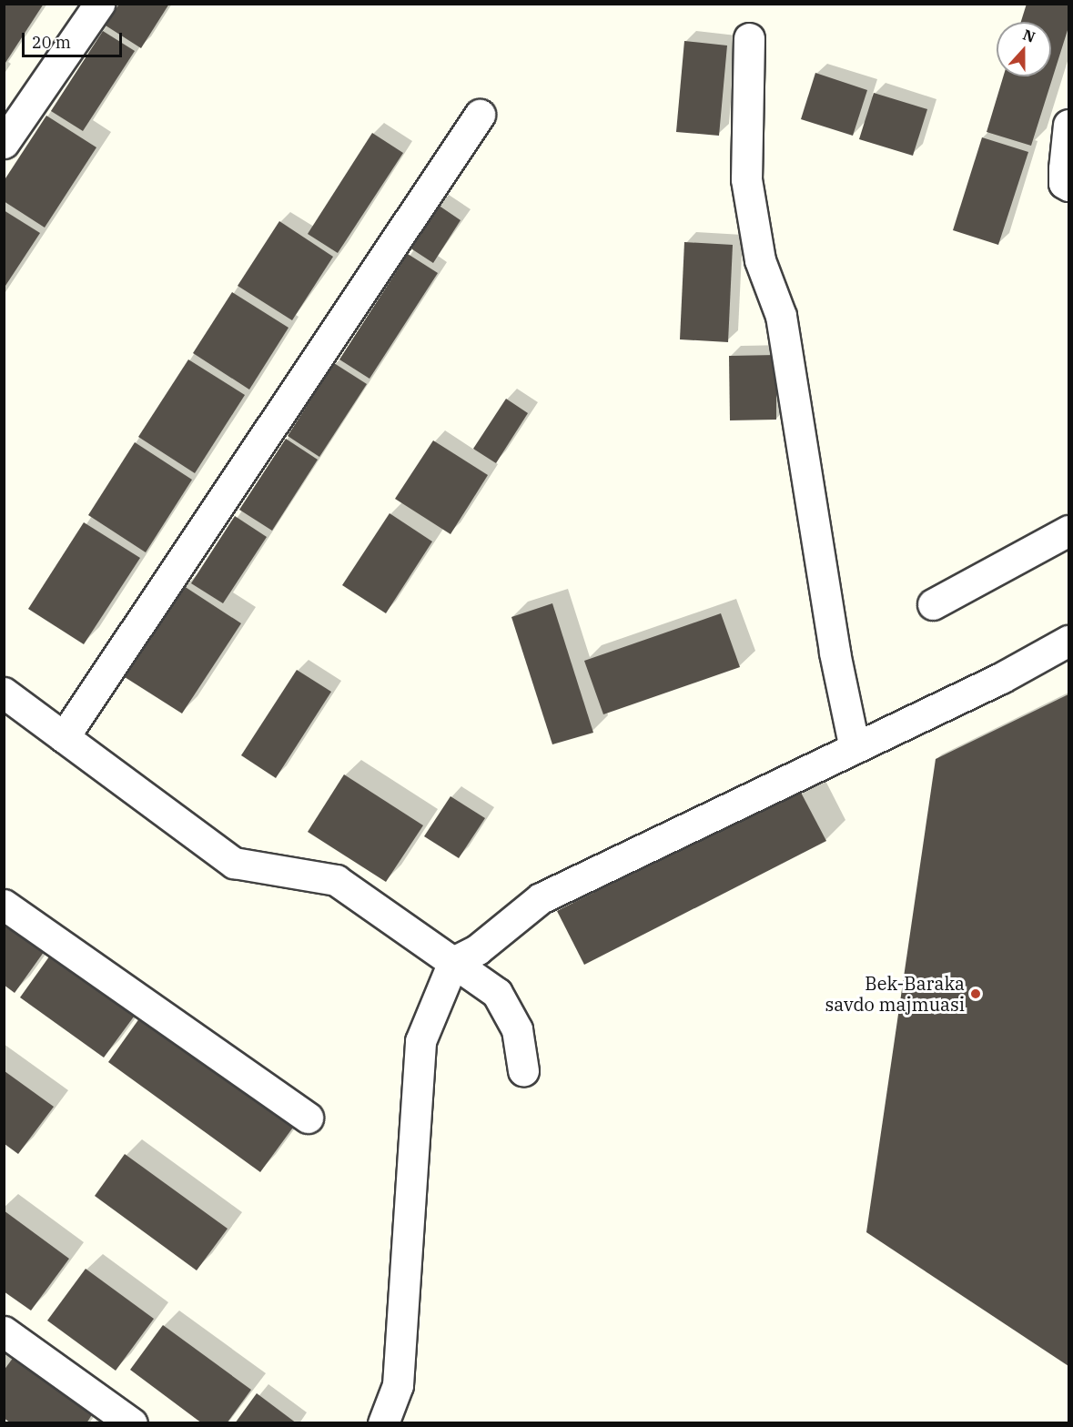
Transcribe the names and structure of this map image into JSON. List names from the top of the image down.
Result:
{
  "places": ["Bek-Baraka savdo majmuasi"],
  "scale_bar": "20 m",
  "north": "top"
}
